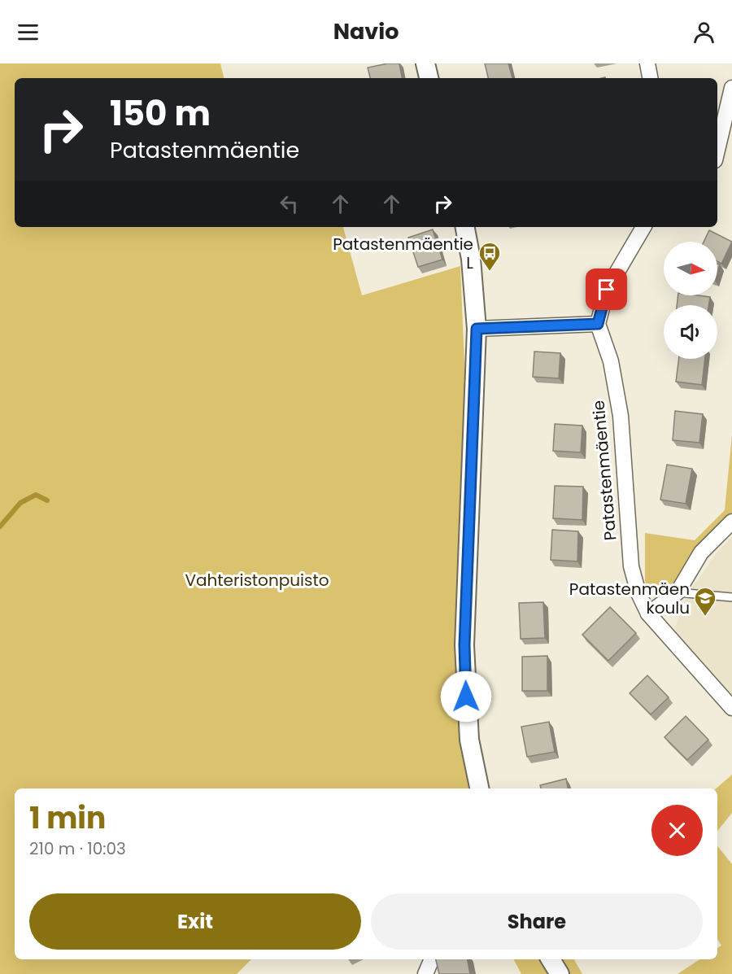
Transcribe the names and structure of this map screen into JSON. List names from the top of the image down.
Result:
{
  "streets": {
    "street": ["Patastenmäentie"]
  },
  "parks": ["Vahteristonpuisto"],
  "places": {
    "bus stop": ["Patastenmäentie L"],
    "school or university": ["Patastenmäen koulu"]
  },
  "north": "right",
  "page": {
    "header": "Navio",
    "turn": ["150 m", "Patastenmäentie"],
    "heading": ["1 min", "210 m · 10:03"],
    "buttons": ["Exit", "Share"]
  }
}
